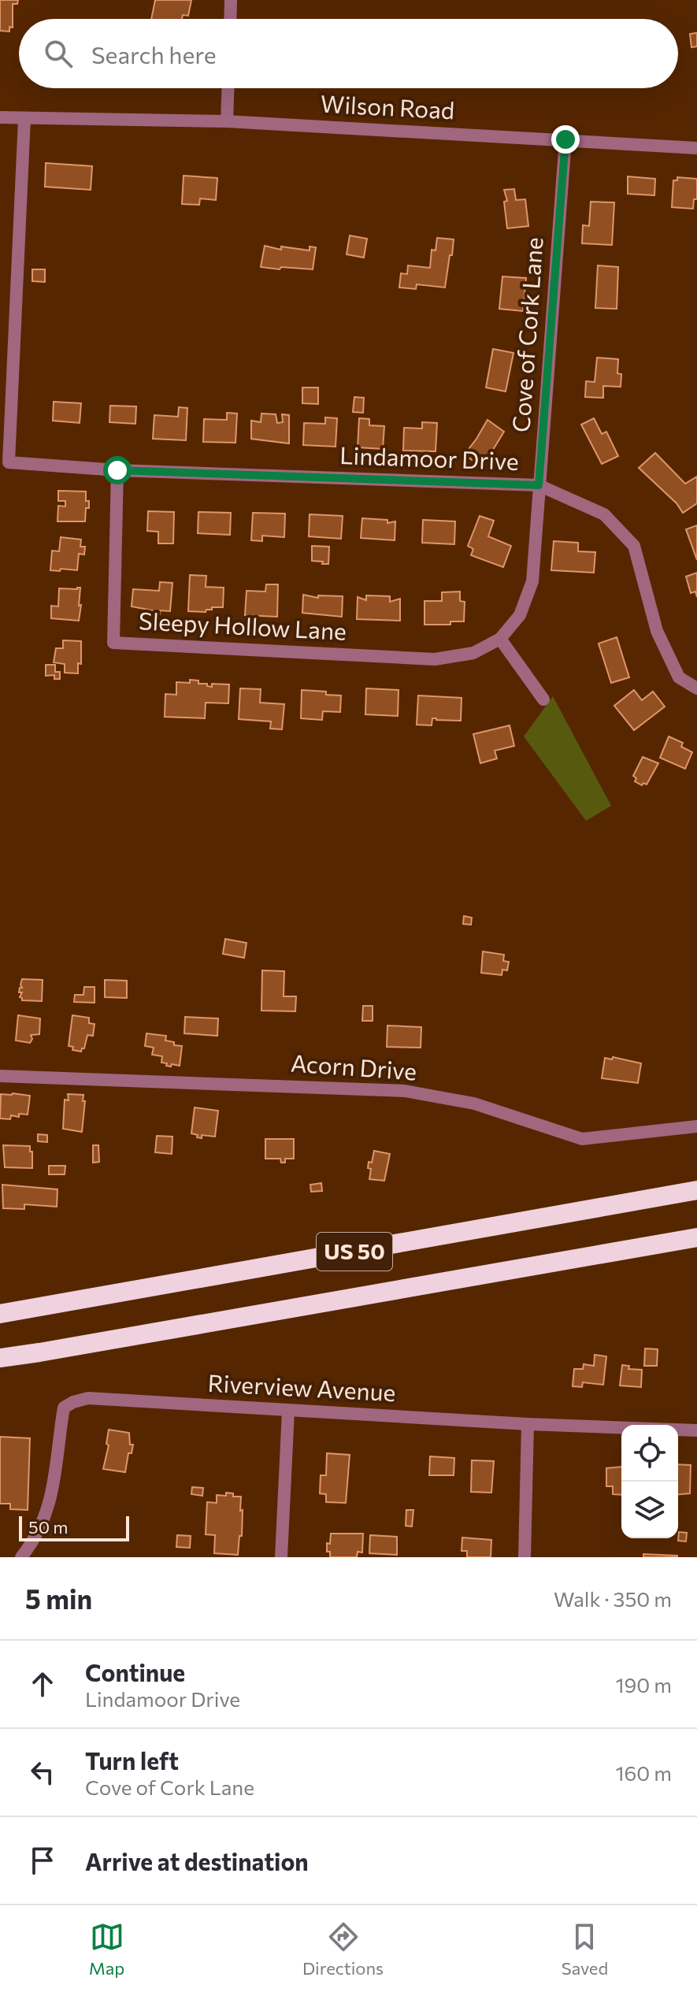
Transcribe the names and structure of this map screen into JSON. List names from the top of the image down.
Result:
{
  "streets": {
    "highway": ["US 50"],
    "street": [
      "Wilson Road",
      "Cove of Cork Lane",
      "Lindamoor Drive",
      "Sleepy Hollow Lane",
      "Acorn Drive",
      "Riverview Avenue"
    ]
  },
  "crossings": [
    ["Wilson Road", "Cove of Cork Lane"],
    ["Wilson Road", "Lindamoor Drive"],
    ["Cove of Cork Lane", "Lindamoor Drive"],
    ["Cove of Cork Lane", "Sleepy Hollow Lane"],
    ["Lindamoor Drive", "Sleepy Hollow Lane"]
  ],
  "scale_bar": "50 m",
  "page": {
    "search": "Search here",
    "scale": "50 m",
    "heading": ["5 min", "Walk · 350 m"],
    "list": [
      ["Continue", "Lindamoor Drive", "190 m"],
      ["Turn left", "Cove of Cork Lane", "160 m"],
      "Arrive at destination"
    ],
    "nav": ["Map", "Directions", "Saved"]
  }
}
